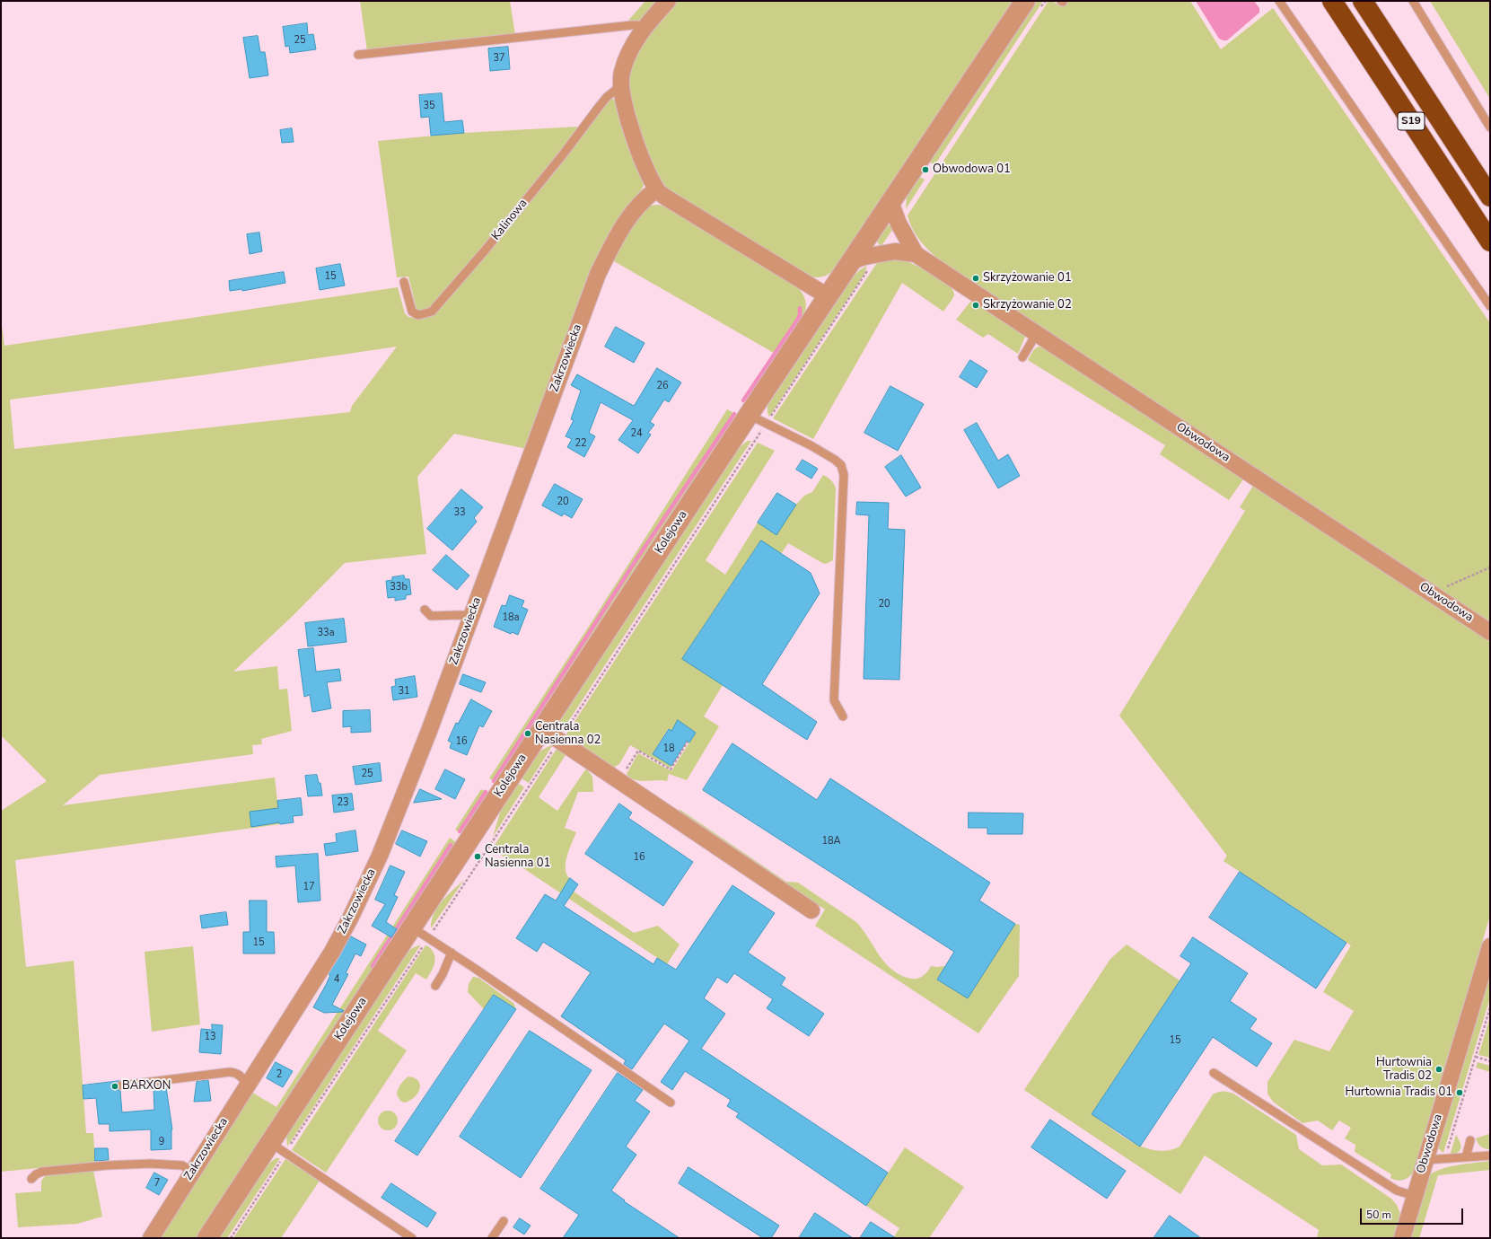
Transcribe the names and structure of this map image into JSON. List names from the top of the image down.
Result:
{
  "streets": {
    "highway": ["S19"],
    "street": ["Zakrzowiecka", "Obwodowa", "Kolejowa"],
    "lane": ["Kalinowa"]
  },
  "crossings": [
    ["Obwodowa", "Kolejowa"]
  ],
  "places": [
    "Obwodowa 01",
    "Skrzyżowanie 01",
    "Skrzyżowanie 02",
    "Centrala Nasienna 02",
    "Centrala Nasienna 01",
    "Hurtownia Tradis 02",
    "BARXON",
    "Hurtownia Tradis 01"
  ],
  "house_numbers": [
    "25",
    "37",
    "35",
    "15",
    "26",
    "24",
    "22",
    "20",
    "33",
    "33b",
    "20",
    "18a",
    "33a",
    "31",
    "16",
    "18",
    "25",
    "23",
    "18A",
    "16",
    "17",
    "15",
    "4",
    "13",
    "15",
    "2",
    "9",
    "7"
  ],
  "scale_bar": "50 m"
}
